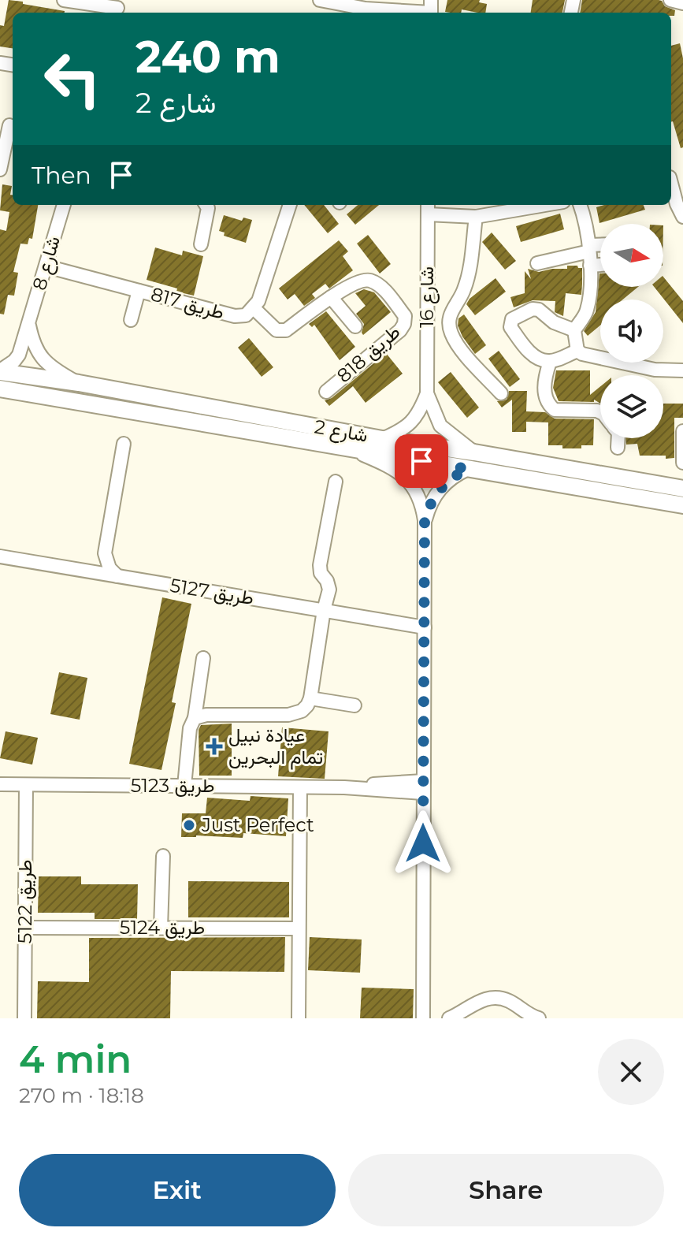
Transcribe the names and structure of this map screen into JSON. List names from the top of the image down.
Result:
{
  "streets": {
    "main road": ["شارع 2"],
    "street": [
      "شارع 8",
      "شارع 16",
      "طريق 817",
      "طريق 818",
      "طريق 5127",
      "طريق 5123",
      "طريق 5122",
      "طريق 5124"
    ]
  },
  "crossings": [
    ["شارع 8", "طريق 817"],
    ["شارع 8", "شارع 2"],
    ["شارع 16", "شارع 2"],
    ["طريق 817", "طريق 818"],
    ["طريق 5123", "طريق 5122"],
    ["طريق 5122", "طريق 5124"]
  ],
  "places": {
    "health": ["عيادة نبيل تمام البحرين"],
    "other": ["Just Perfect"]
  },
  "north": "right",
  "page": {
    "turn": ["240 m", "شارع 2"],
    "then": "Then",
    "heading": ["4 min", "270 m · 18:18"],
    "buttons": ["Exit", "Share"]
  }
}
